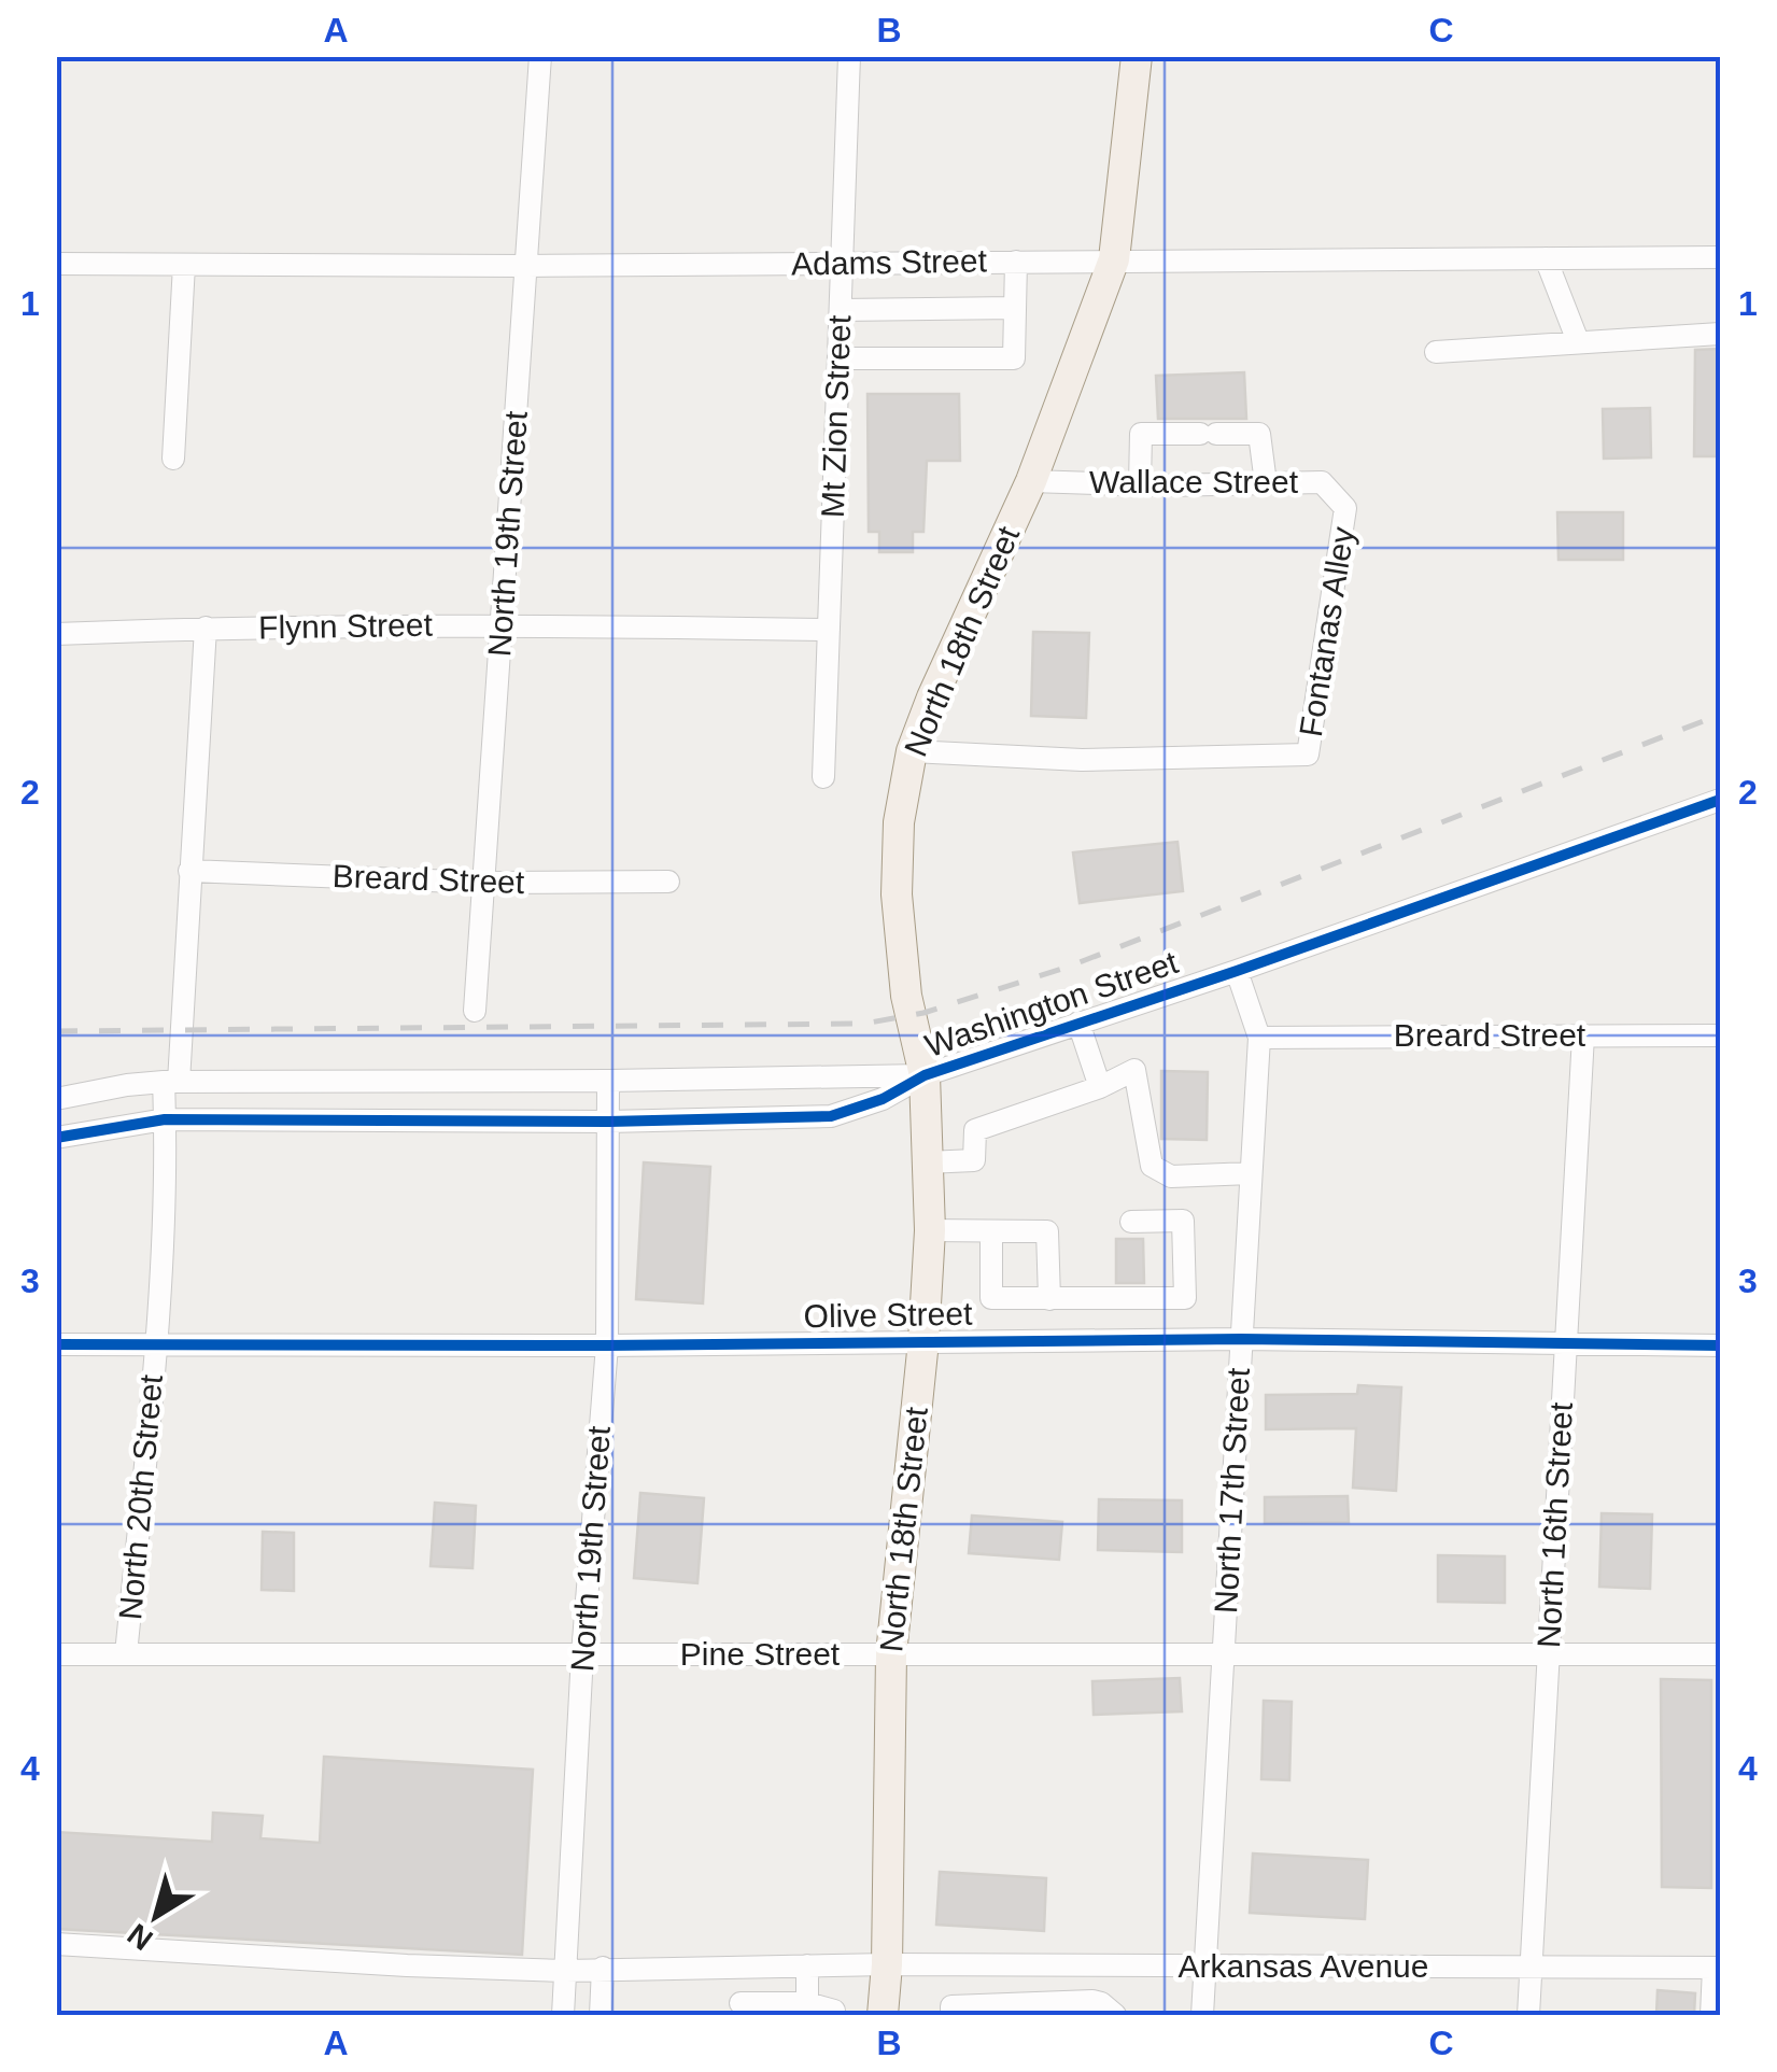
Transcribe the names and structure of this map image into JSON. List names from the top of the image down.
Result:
{
  "streets": {
    "main road": ["North 18th Street"],
    "street": [
      "Adams Street",
      "Mt Zion Street",
      "Wallace Street",
      "North 19th Street",
      "Flynn Street",
      "Fontanas Alley",
      "Breard Street",
      "Washington Street",
      "Olive Street",
      "North 17th Street",
      "North 20th Street",
      "North 16th Street",
      "Pine Street",
      "Arkansas Avenue"
    ]
  },
  "crossings": [
    ["Adams Street", "Mt Zion Street"],
    ["Adams Street", "North 19th Street"],
    ["Adams Street", "North 18th Street"],
    ["Mt Zion Street", "Flynn Street"],
    ["Wallace Street", "Fontanas Alley"],
    ["Wallace Street", "North 18th Street"],
    ["North 19th Street", "Flynn Street"],
    ["North 19th Street", "Breard Street"],
    ["North 19th Street", "Washington Street"],
    ["North 19th Street", "Olive Street"],
    ["North 19th Street", "Pine Street"],
    ["North 19th Street", "Arkansas Avenue"],
    ["Flynn Street", "North 20th Street"],
    ["Fontanas Alley", "North 18th Street"],
    ["North 18th Street", "Washington Street"],
    ["North 18th Street", "Olive Street"],
    ["North 18th Street", "Pine Street"],
    ["North 18th Street", "Arkansas Avenue"],
    ["Breard Street", "North 17th Street"],
    ["Breard Street", "North 20th Street"],
    ["Breard Street", "North 16th Street"],
    ["Washington Street", "North 17th Street"],
    ["Washington Street", "North 20th Street"],
    ["Olive Street", "North 17th Street"],
    ["Olive Street", "North 20th Street"],
    ["Olive Street", "North 16th Street"],
    ["North 17th Street", "Pine Street"],
    ["North 17th Street", "Arkansas Avenue"],
    ["North 20th Street", "Pine Street"],
    ["North 16th Street", "Pine Street"],
    ["North 16th Street", "Arkansas Avenue"]
  ],
  "north": "bottom left",
  "grid": {
    "columns": ["A", "B", "C"],
    "rows": [
      "1",
      "2",
      "3",
      "4"
    ]
  }
}
